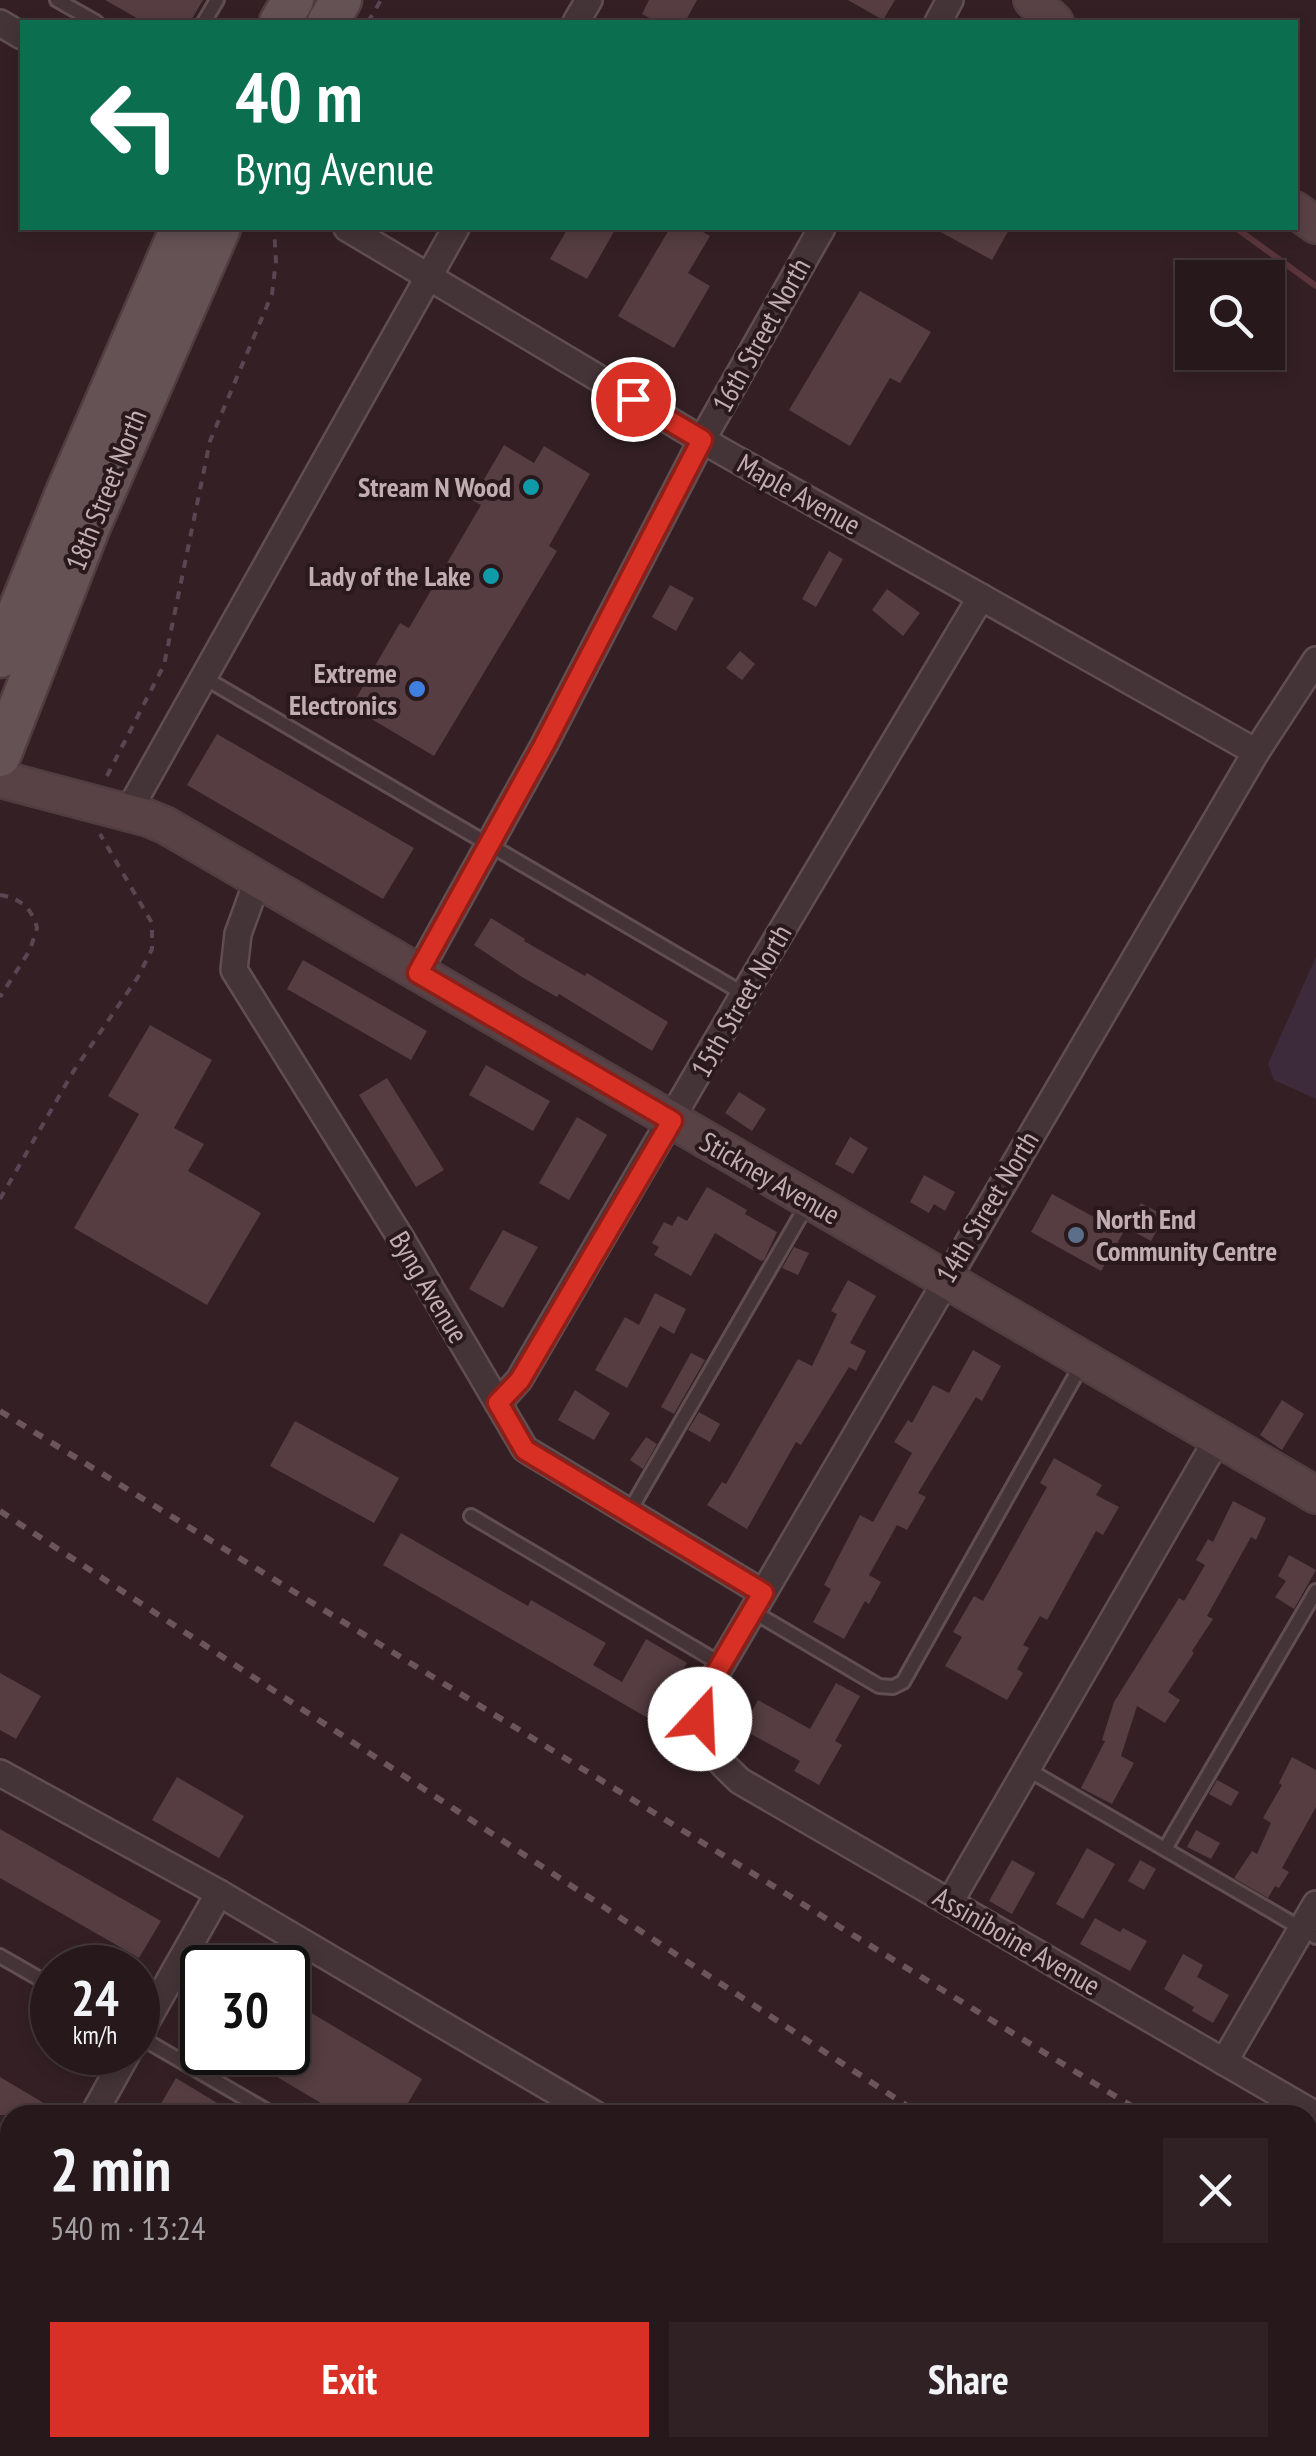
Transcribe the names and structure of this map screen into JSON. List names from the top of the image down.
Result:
{
  "streets": {
    "main road": ["18th Street North"],
    "street": [
      "16th Street North",
      "Maple Avenue",
      "15th Street North",
      "Stickney Avenue",
      "14th Street North",
      "Byng Avenue",
      "Assiniboine Avenue"
    ]
  },
  "crossings": [
    ["16th Street North", "Maple Avenue"],
    ["16th Street North", "Stickney Avenue"],
    ["18th Street North", "Stickney Avenue"],
    ["Maple Avenue", "15th Street North"],
    ["Maple Avenue", "14th Street North"],
    ["15th Street North", "Stickney Avenue"],
    ["15th Street North", "Byng Avenue"],
    ["Stickney Avenue", "14th Street North"],
    ["Stickney Avenue", "Byng Avenue"],
    ["14th Street North", "Byng Avenue"],
    ["14th Street North", "Assiniboine Avenue"]
  ],
  "places": [
    "Stream N Wood",
    "Lady of the Lake",
    "Extreme Electronics",
    "North End Community Centre"
  ],
  "page": {
    "turn": ["40 m", "Byng Avenue"],
    "speed": "24 km/h",
    "limit": "30",
    "heading": ["2 min", "540 m · 13:24"],
    "buttons": ["Exit", "Share"]
  }
}
